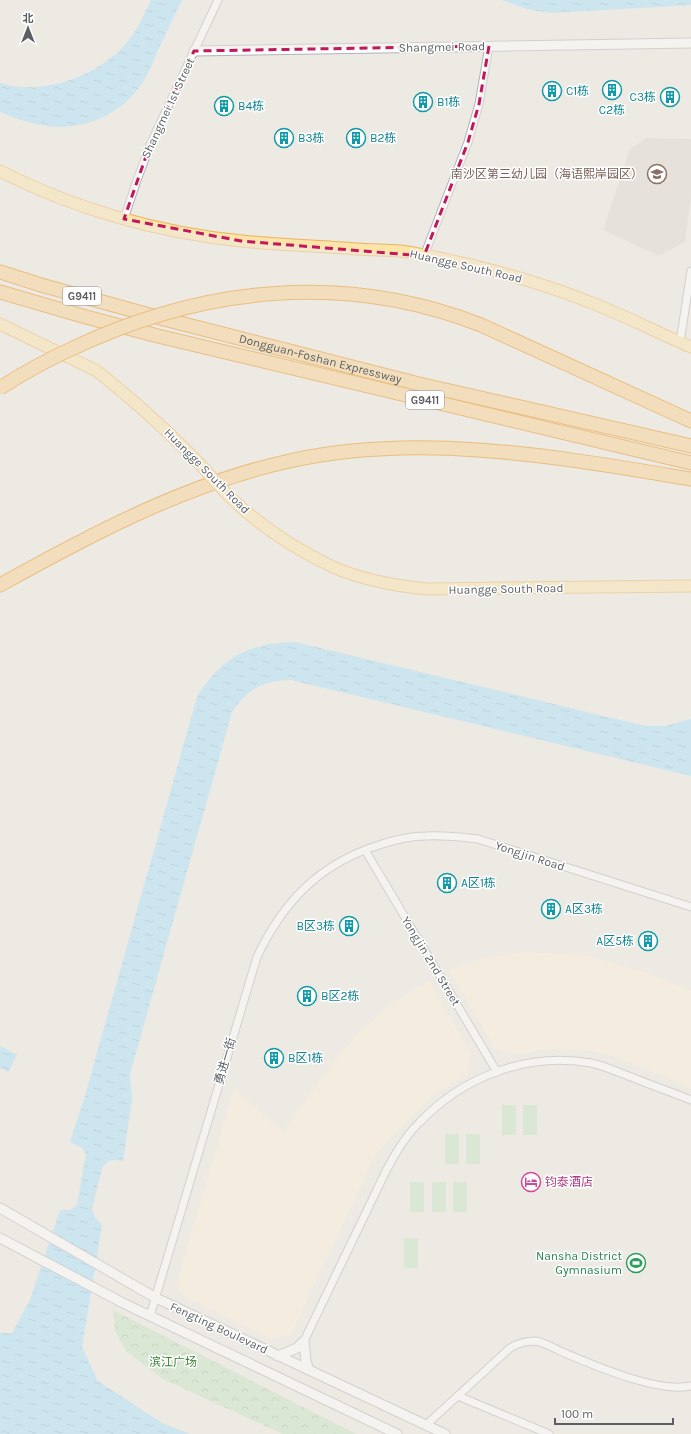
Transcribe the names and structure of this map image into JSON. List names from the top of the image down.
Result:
{
  "streets": {
    "highway": ["G9411", "Dongguan-Foshan Expressway"],
    "main road": ["Huangge South Road"],
    "street": [
      "Shangmei Road",
      "Shangmei 1st Street",
      "Yongjin Road",
      "Yongjin 2nd Street",
      "勇进一街",
      "Fengting Boulevard"
    ]
  },
  "crossings": [
    ["Shangmei Road", "Shangmei 1st Street"],
    ["Shangmei 1st Street", "Huangge South Road"],
    ["Yongjin Road", "Yongjin 2nd Street"],
    ["Yongjin Road", "勇进一街"],
    ["Yongjin 2nd Street", "勇进一街"],
    ["勇进一街", "Fengting Boulevard"]
  ],
  "parks": ["滨江广场"],
  "places": {
    "building": [
      "C2栋",
      "C1栋",
      "C3栋",
      "B1栋",
      "B4栋",
      "B3栋",
      "B2栋",
      "A区1栋",
      "A区3栋",
      "B区3栋",
      "A区5栋",
      "B区2栋",
      "B区1栋"
    ],
    "school or university": ["南沙区第三幼儿园（海语熙岸园区）"],
    "hotel": ["钧泰酒店"],
    "sports": ["Nansha District Gymnasium"]
  },
  "scale_bar": "100 m",
  "north": "top"
}
